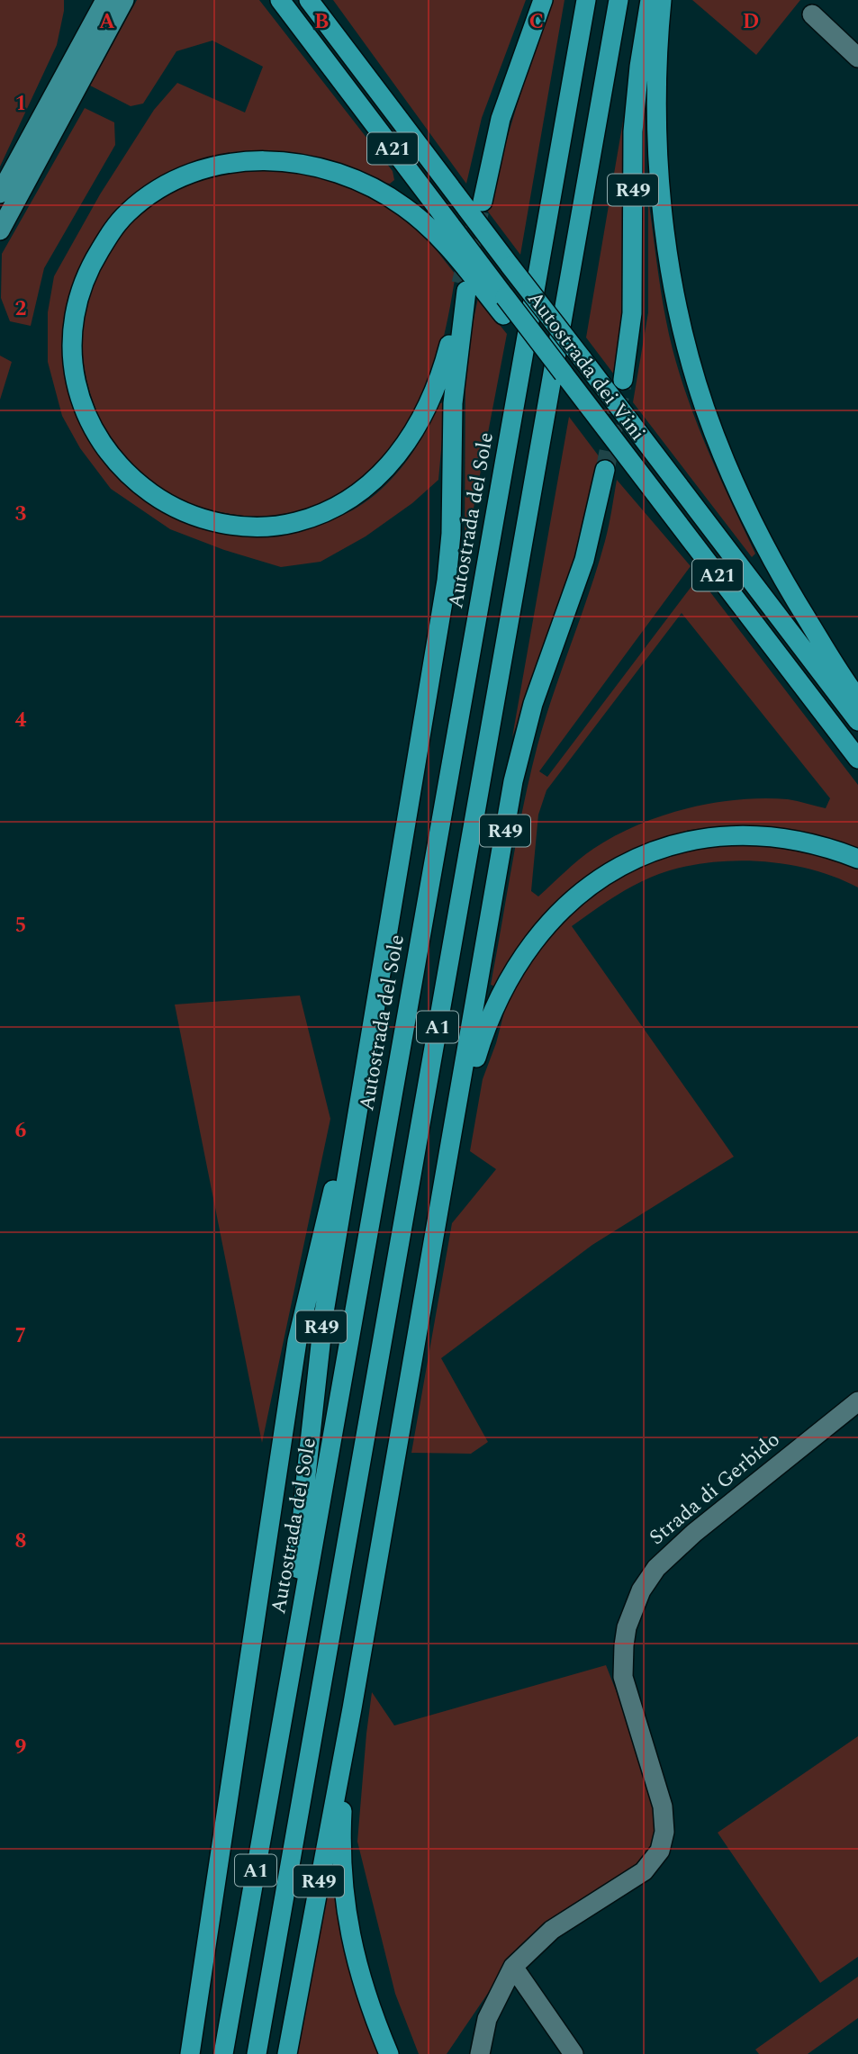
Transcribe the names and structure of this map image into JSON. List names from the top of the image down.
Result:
{
  "streets": {
    "highway": [
      "A21",
      "R49",
      "Autostrada dei Vini",
      "Autostrada del Sole",
      "A1"
    ],
    "street": ["Strada di Gerbido"]
  },
  "crossings": [
    ["R49", "Autostrada dei Vini"],
    ["R49", "Autostrada del Sole"]
  ],
  "grid": {
    "columns": [
      "A",
      "B",
      "C",
      "D"
    ],
    "rows": [
      "1",
      "2",
      "3",
      "4",
      "5",
      "6",
      "7",
      "8",
      "9"
    ]
  }
}
